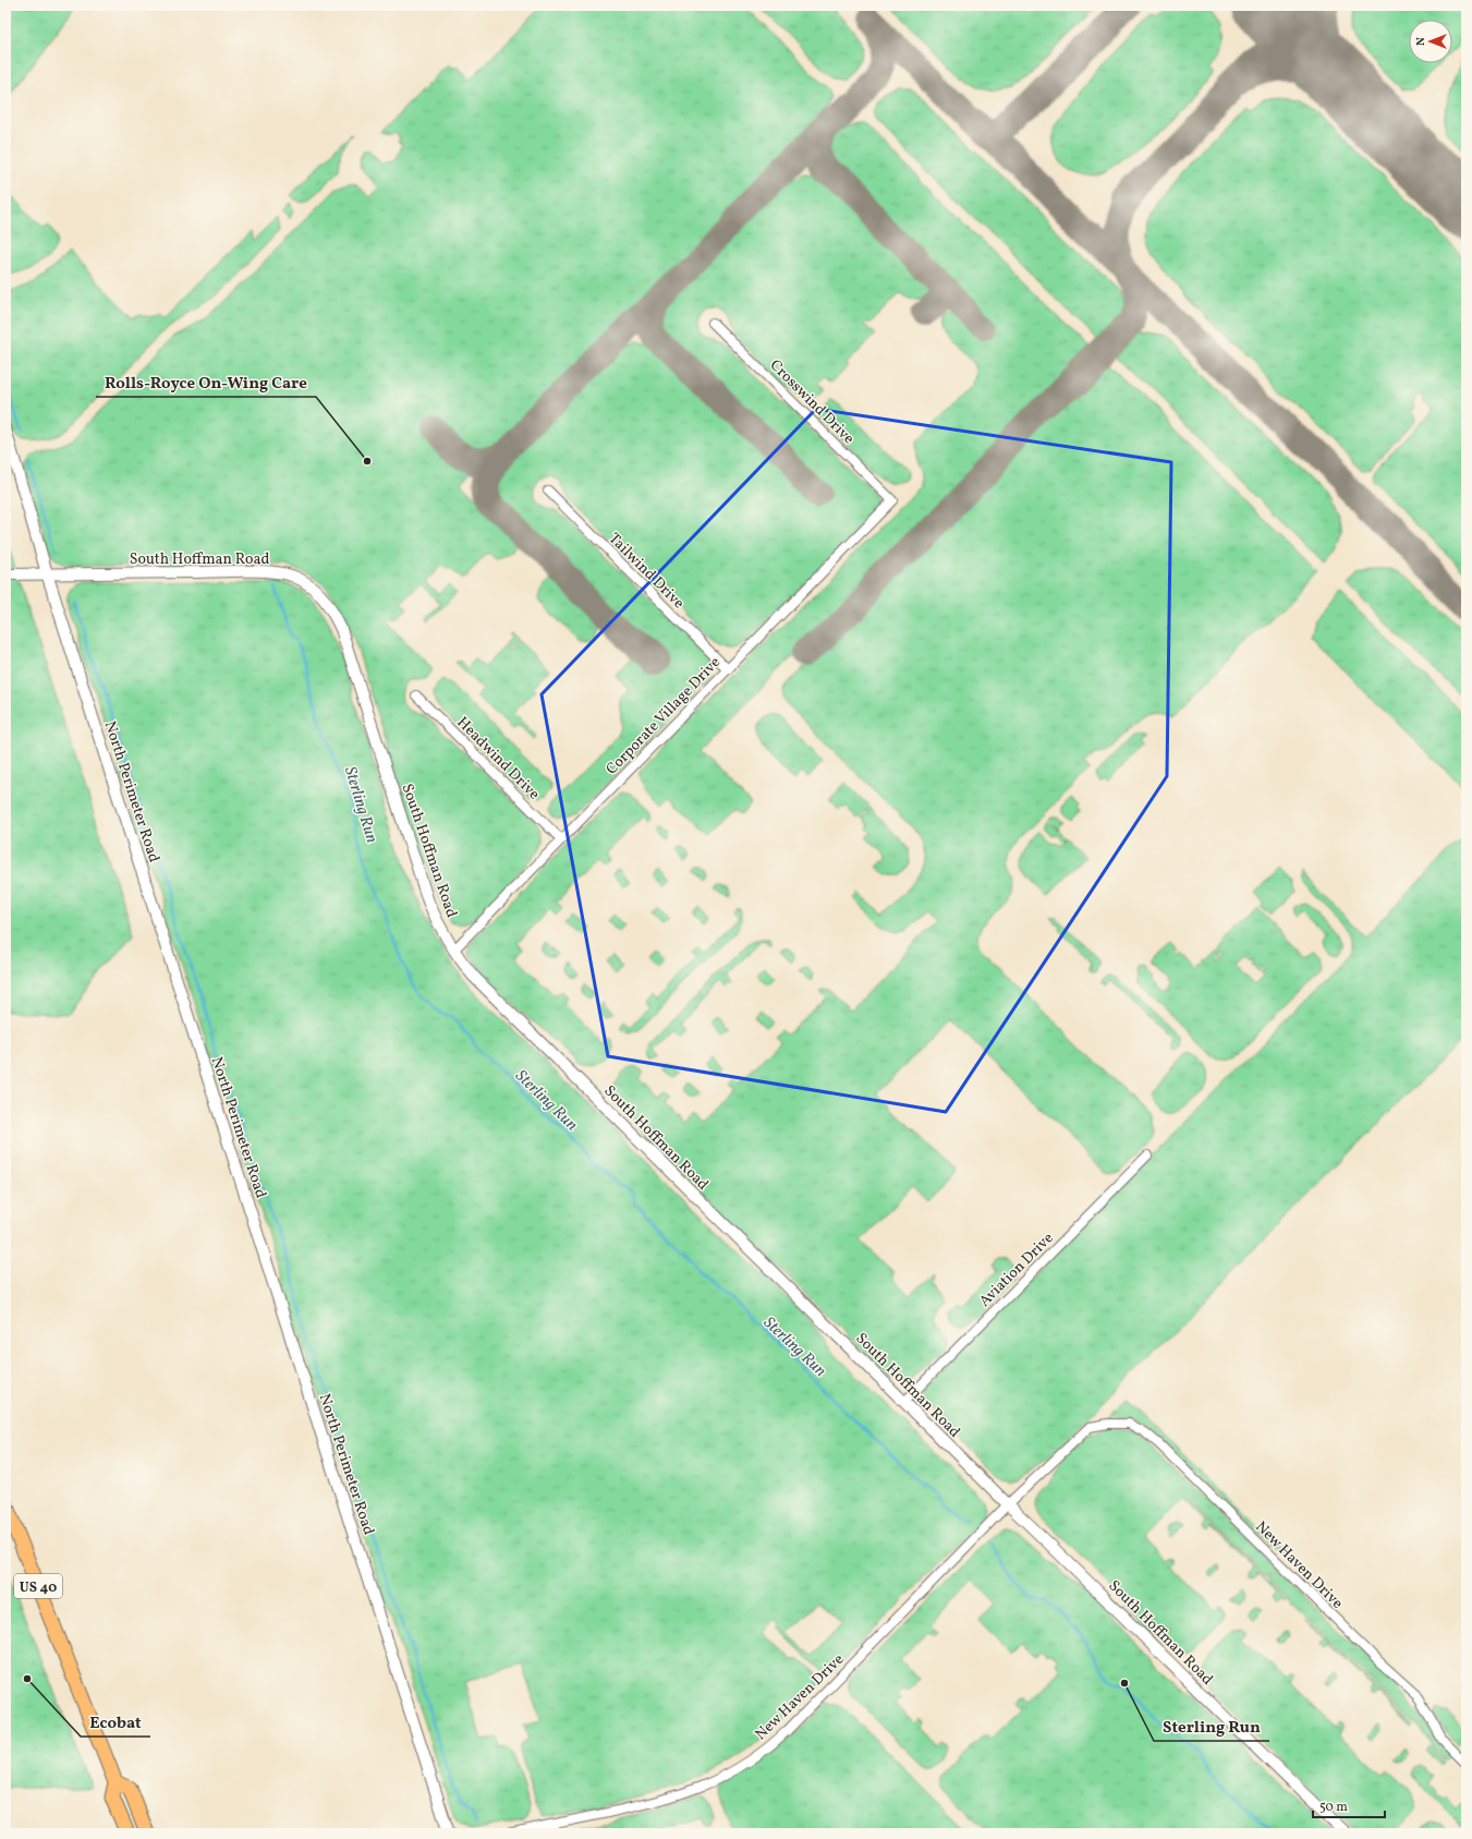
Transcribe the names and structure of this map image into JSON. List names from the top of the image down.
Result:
{
  "streets": {
    "main road": ["US 40"],
    "street": [
      "Crosswind Drive",
      "South Hoffman Road",
      "Tailwind Drive",
      "Corporate Village Drive",
      "Headwind Drive",
      "North Perimeter Road",
      "Aviation Drive",
      "New Haven Drive"
    ]
  },
  "crossings": [
    ["Crosswind Drive", "Corporate Village Drive"],
    ["South Hoffman Road", "Corporate Village Drive"],
    ["South Hoffman Road", "North Perimeter Road"],
    ["South Hoffman Road", "Aviation Drive"],
    ["South Hoffman Road", "New Haven Drive"],
    ["Tailwind Drive", "Corporate Village Drive"],
    ["Corporate Village Drive", "Headwind Drive"]
  ],
  "water": ["Sterling Run"],
  "places": ["Rolls-Royce On-Wing Care", "Ecobat", "Sterling Run"],
  "scale_bar": "50 m",
  "north": "left"
}
